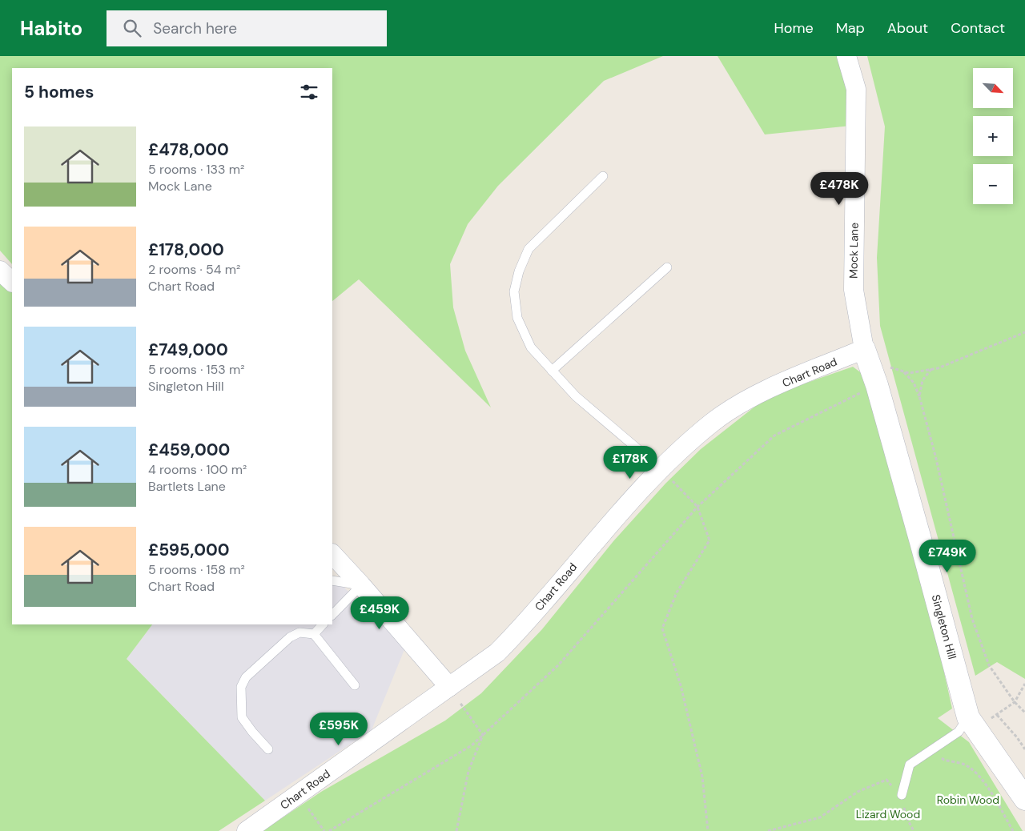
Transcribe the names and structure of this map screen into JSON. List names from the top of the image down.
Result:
{
  "streets": {
    "street": ["Mock Lane", "Chart Road", "Singleton Hill"]
  },
  "crossings": [
    ["Mock Lane", "Chart Road"],
    ["Mock Lane", "Singleton Hill"],
    ["Chart Road", "Singleton Hill"]
  ],
  "parks": ["Robin Wood", "Lizard Wood"],
  "north": "bottom right",
  "page": {
    "header": "Habito",
    "search": "Search here",
    "nav": [
      "Home",
      "Map",
      "About",
      "Contact"
    ],
    "map_buttons": ["+", "−"],
    "heading": "5 homes",
    "list": [
      {
        "name": "£478,000",
        "note": "5 rooms · 133 m² · Mock Lane"
      },
      {
        "name": "£178,000",
        "note": "2 rooms · 54 m² · Chart Road"
      },
      {
        "name": "£749,000",
        "note": "5 rooms · 153 m² · Singleton Hill"
      },
      {
        "name": "£459,000",
        "note": "4 rooms · 100 m² · Bartlets Lane"
      },
      {
        "name": "£595,000",
        "note": "5 rooms · 158 m² · Chart Road"
      }
    ],
    "price": [
      "£478K",
      "£178K",
      "£749K",
      "£459K",
      "£595K"
    ]
  }
}
